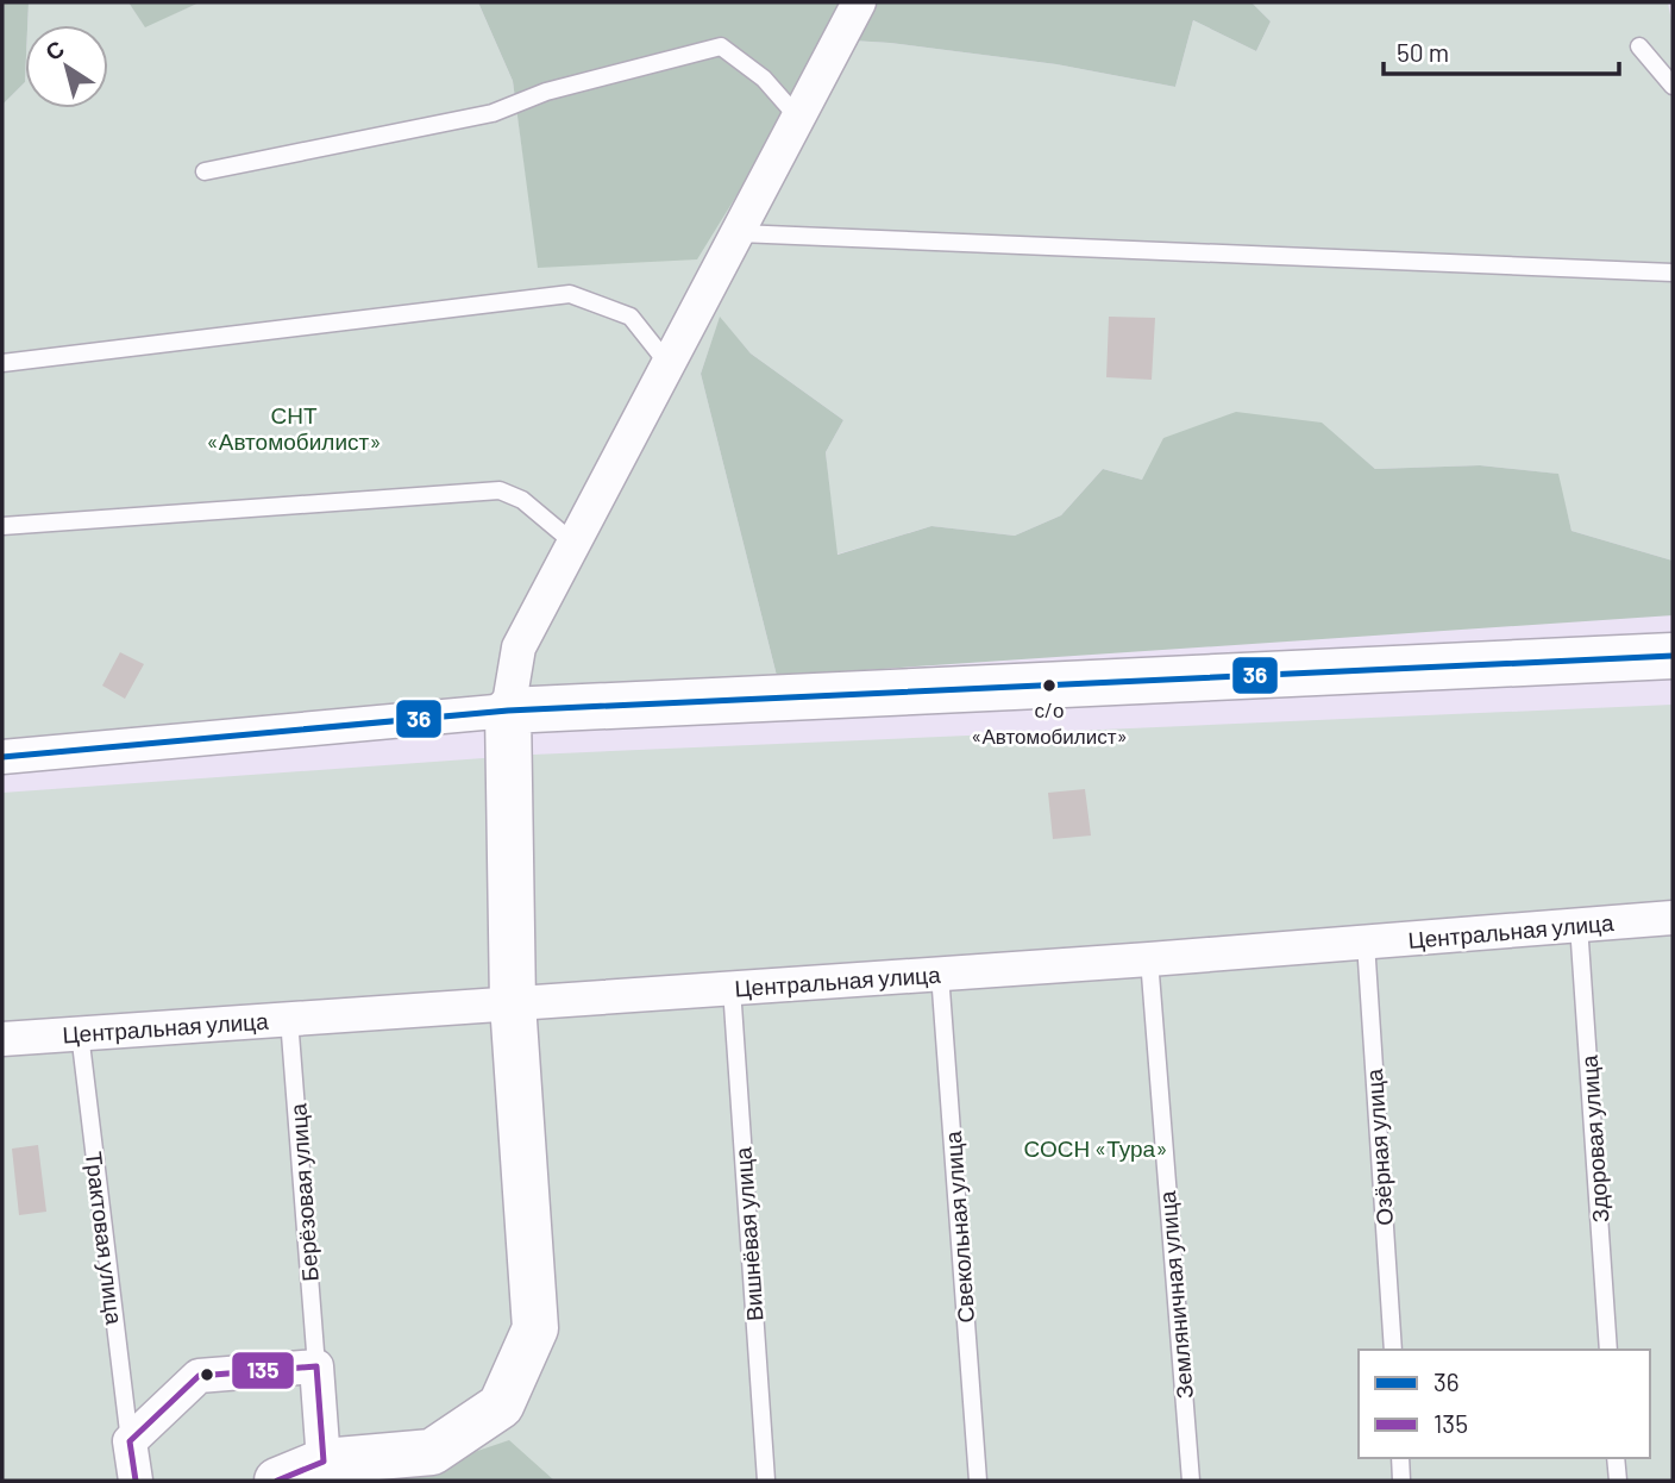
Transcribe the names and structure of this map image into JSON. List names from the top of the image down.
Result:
{
  "streets": {
    "street": ["Центральная улица"],
    "lane": [
      "Здоровая улица",
      "Озёрная улица",
      "Берёзовая улица",
      "Свекольная улица",
      "Вишнёвая улица",
      "Трактовая улица",
      "Земляничная улица"
    ]
  },
  "crossings": [
    ["Центральная улица", "Здоровая улица"],
    ["Центральная улица", "Озёрная улица"],
    ["Центральная улица", "Берёзовая улица"],
    ["Центральная улица", "Свекольная улица"],
    ["Центральная улица", "Вишнёвая улица"],
    ["Центральная улица", "Трактовая улица"],
    ["Центральная улица", "Земляничная улица"]
  ],
  "parks": ["СНТ «Автомобилист»", "СОСН «Тура»"],
  "places": ["с/о «Автомобилист»"],
  "lines": ["transit line 36", "transit line 135"],
  "legend": ["36", "135"],
  "scale_bar": "50 m",
  "north": "top left"
}
